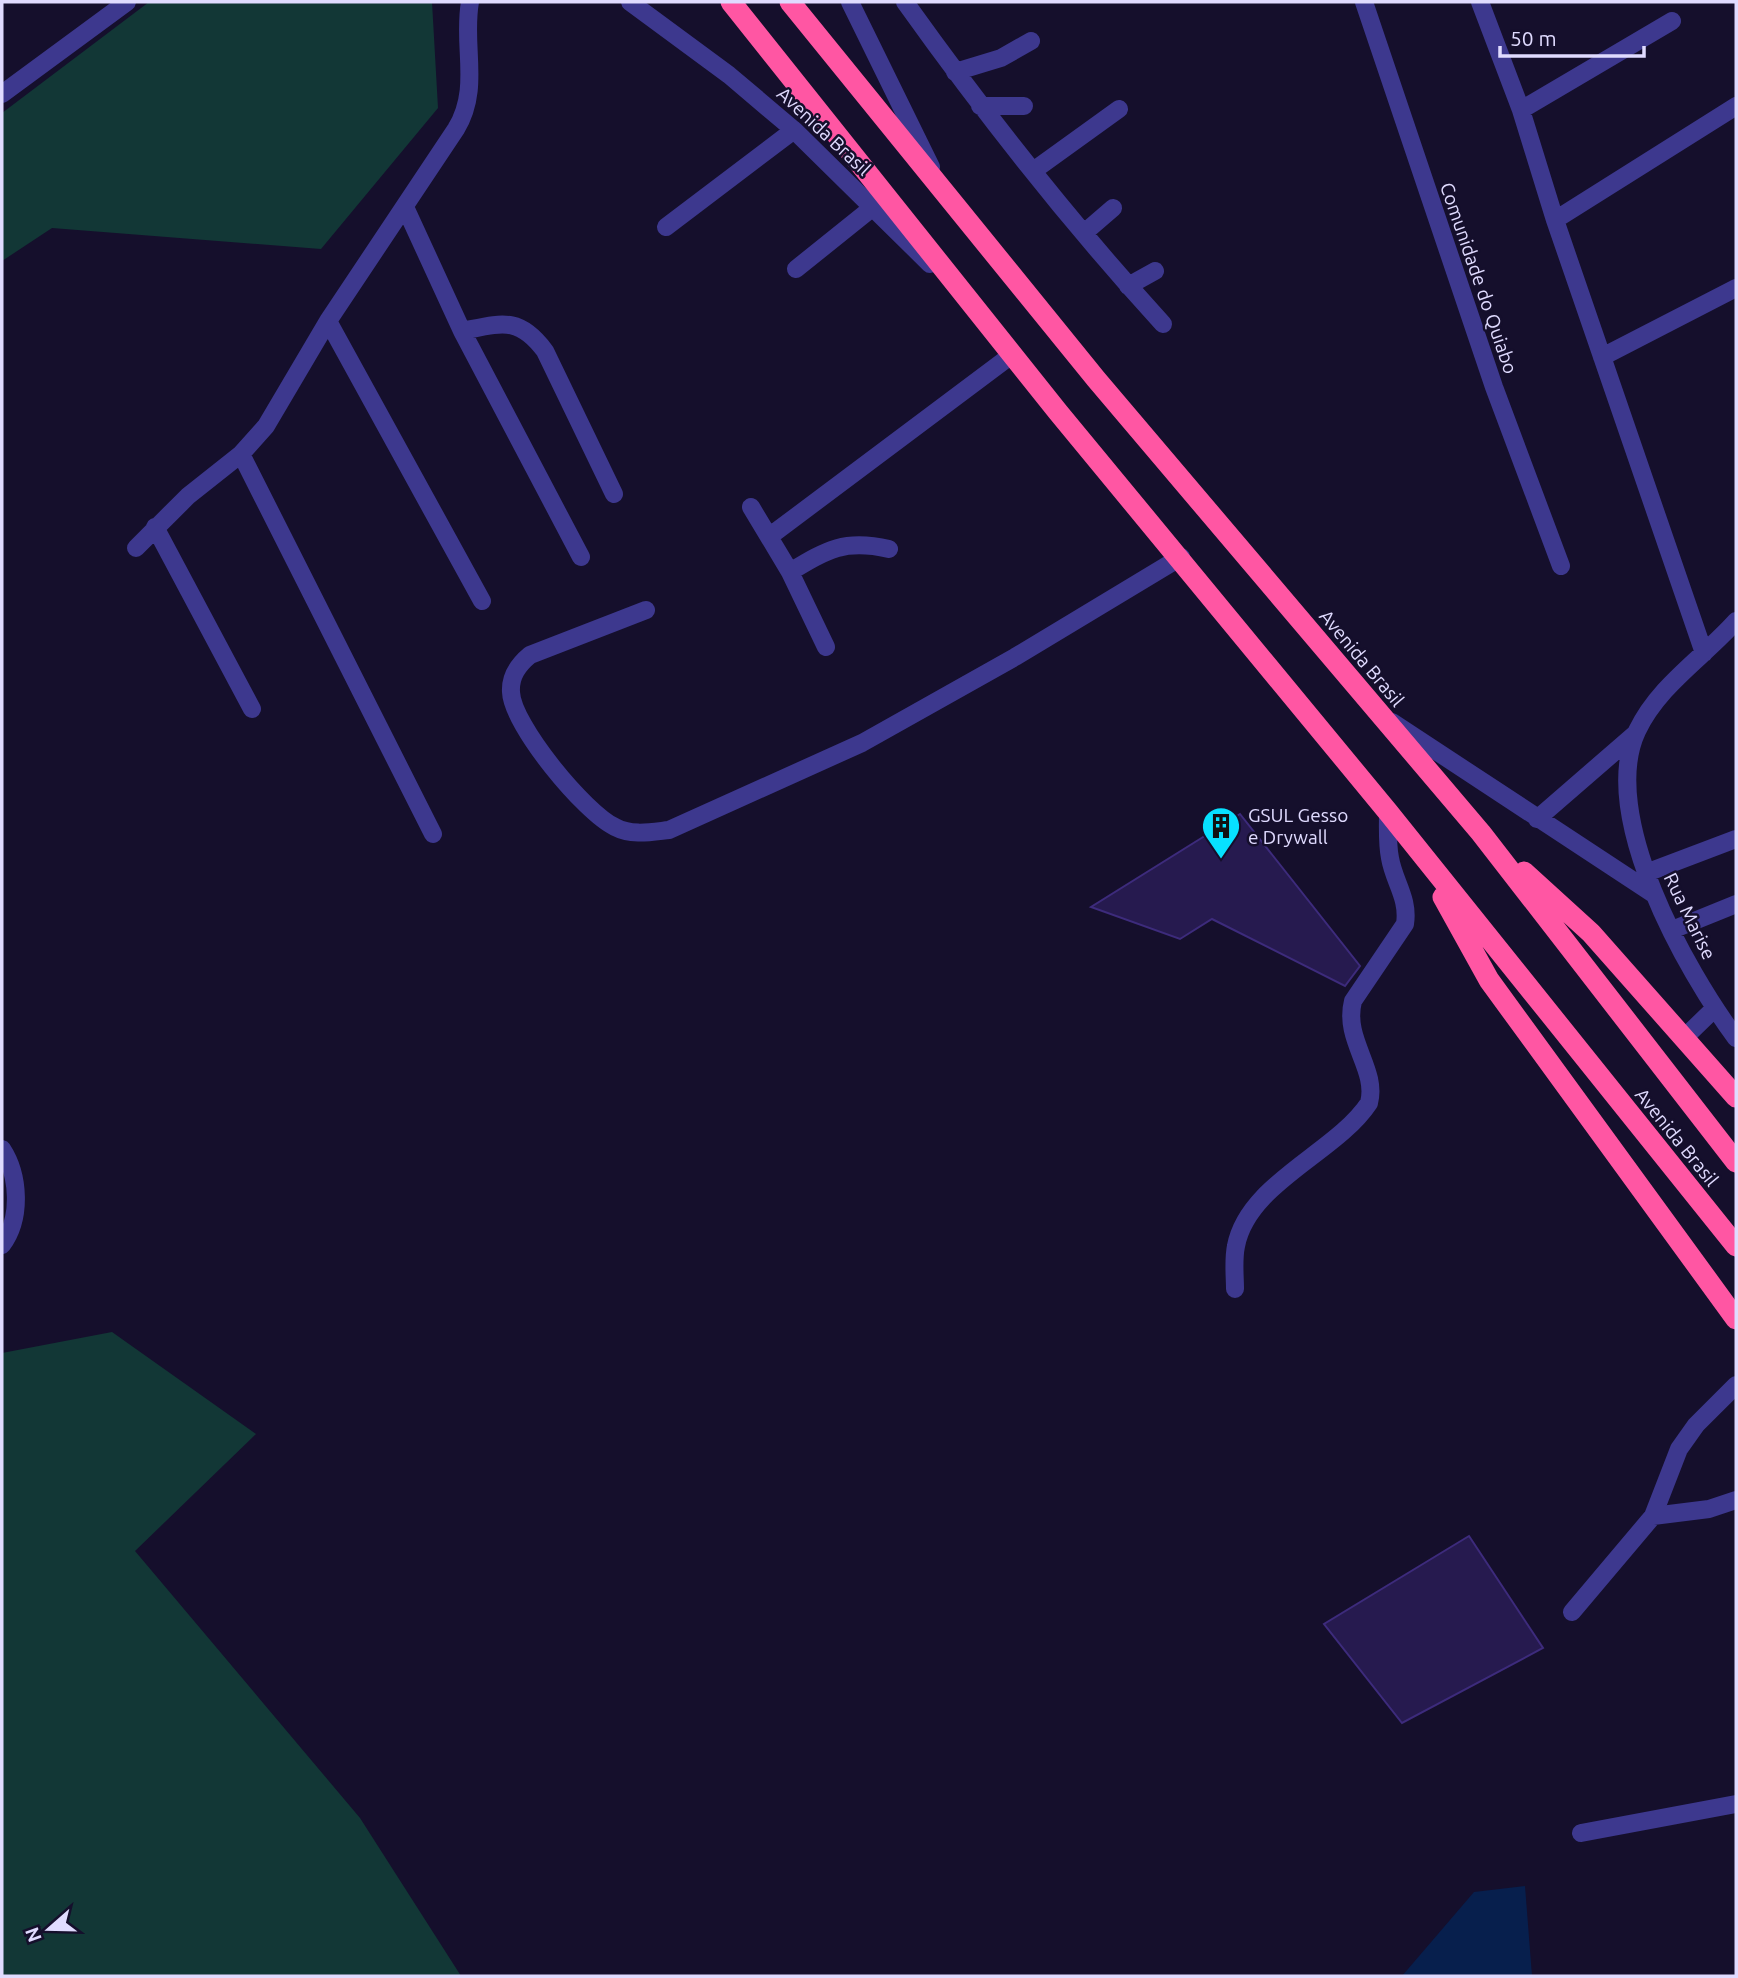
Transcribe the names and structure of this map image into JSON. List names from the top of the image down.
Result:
{
  "streets": {
    "highway": ["Avenida Brasil"],
    "street": ["Comunidade do Quiabo", "Rua Marise"]
  },
  "places": {
    "building": ["GSUL Gesso e Drywall"]
  },
  "scale_bar": "50 m",
  "north": "left"
}
